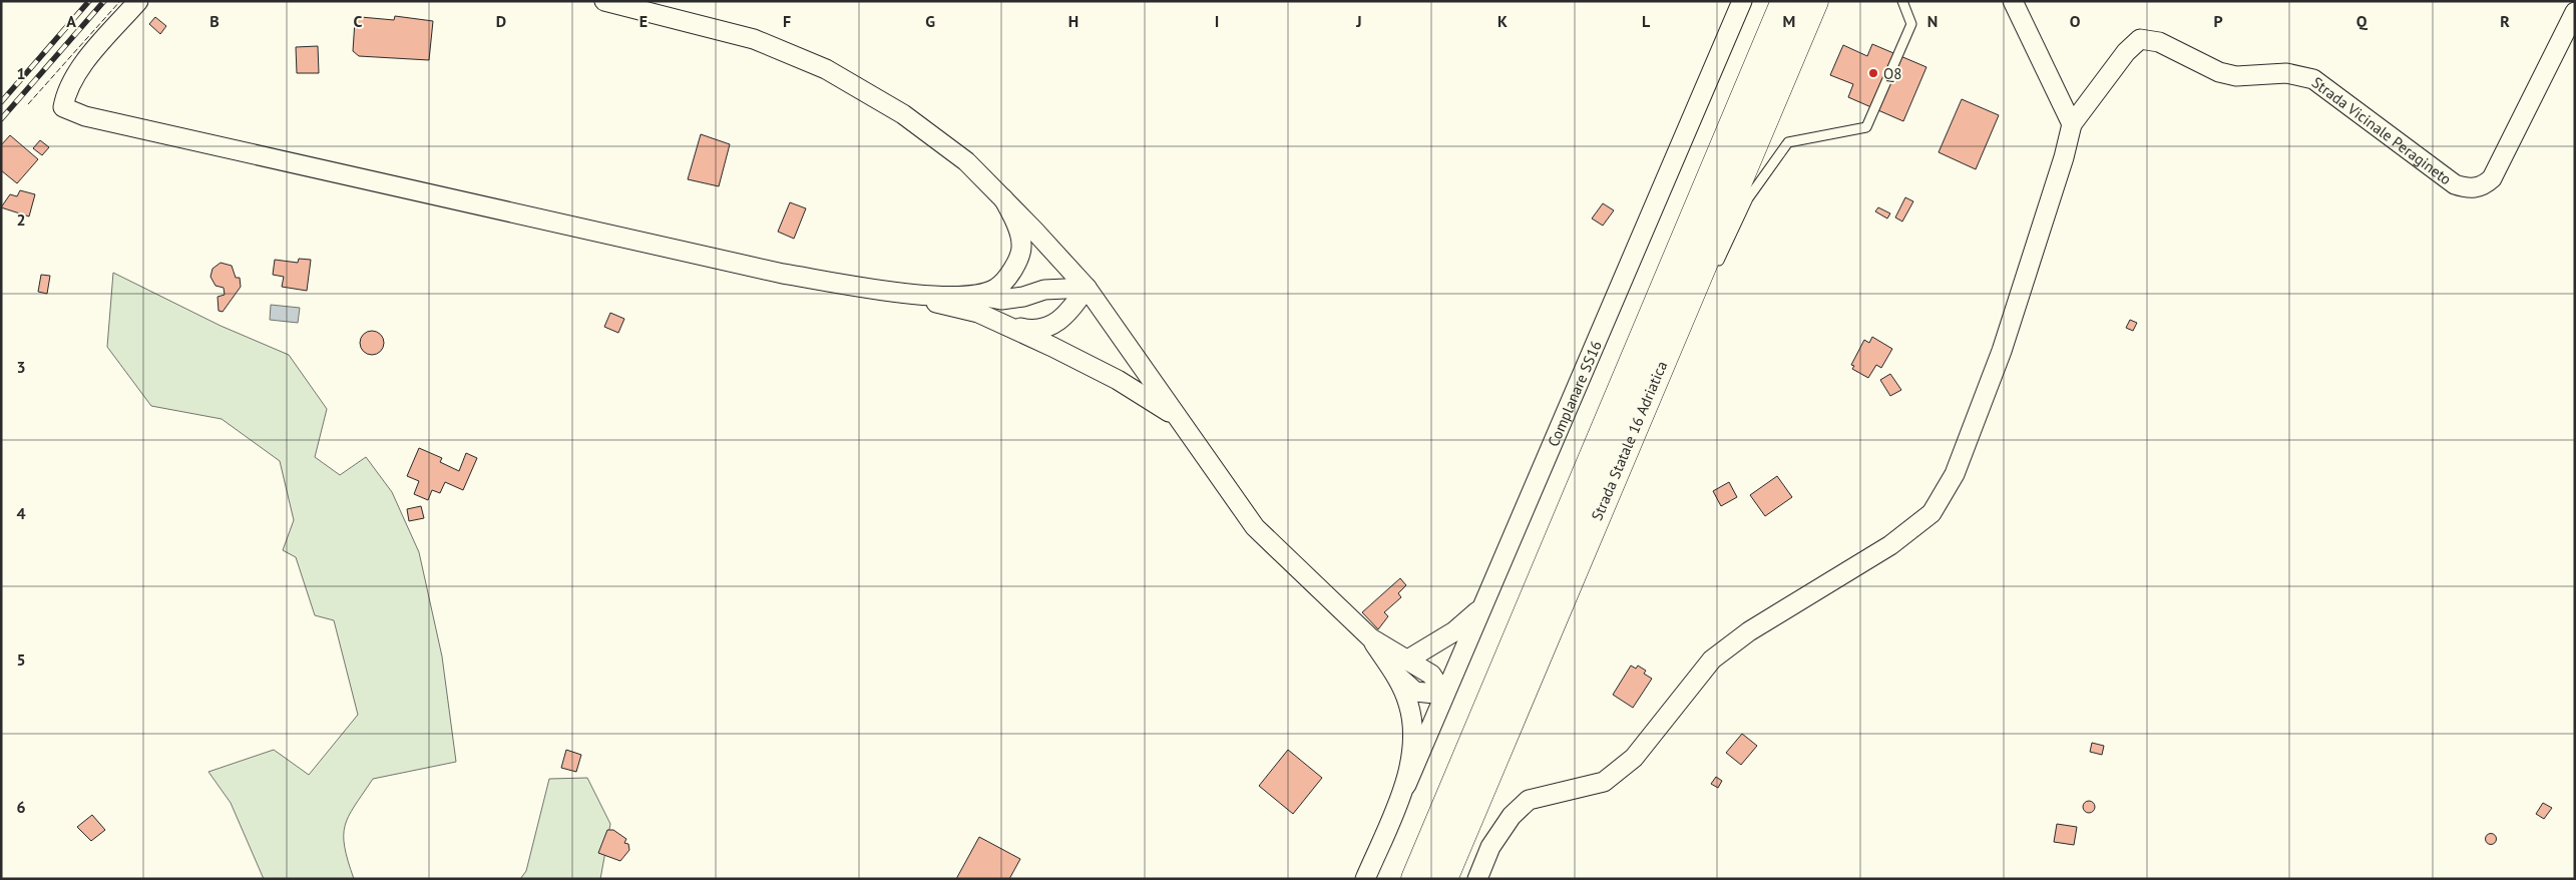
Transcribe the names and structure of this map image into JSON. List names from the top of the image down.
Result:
{
  "streets": {
    "highway": ["Strada Statale 16 Adriatica"],
    "street": ["Strada Vicinale Peragineto", "Complanare SS16"]
  },
  "places": ["Q8"],
  "grid": {
    "columns": [
      "A",
      "B",
      "C",
      "D",
      "E",
      "F",
      "G",
      "H",
      "I",
      "J",
      "K",
      "L",
      "M",
      "N",
      "O",
      "P",
      "Q",
      "R"
    ],
    "rows": [
      "1",
      "2",
      "3",
      "4",
      "5",
      "6"
    ]
  }
}
